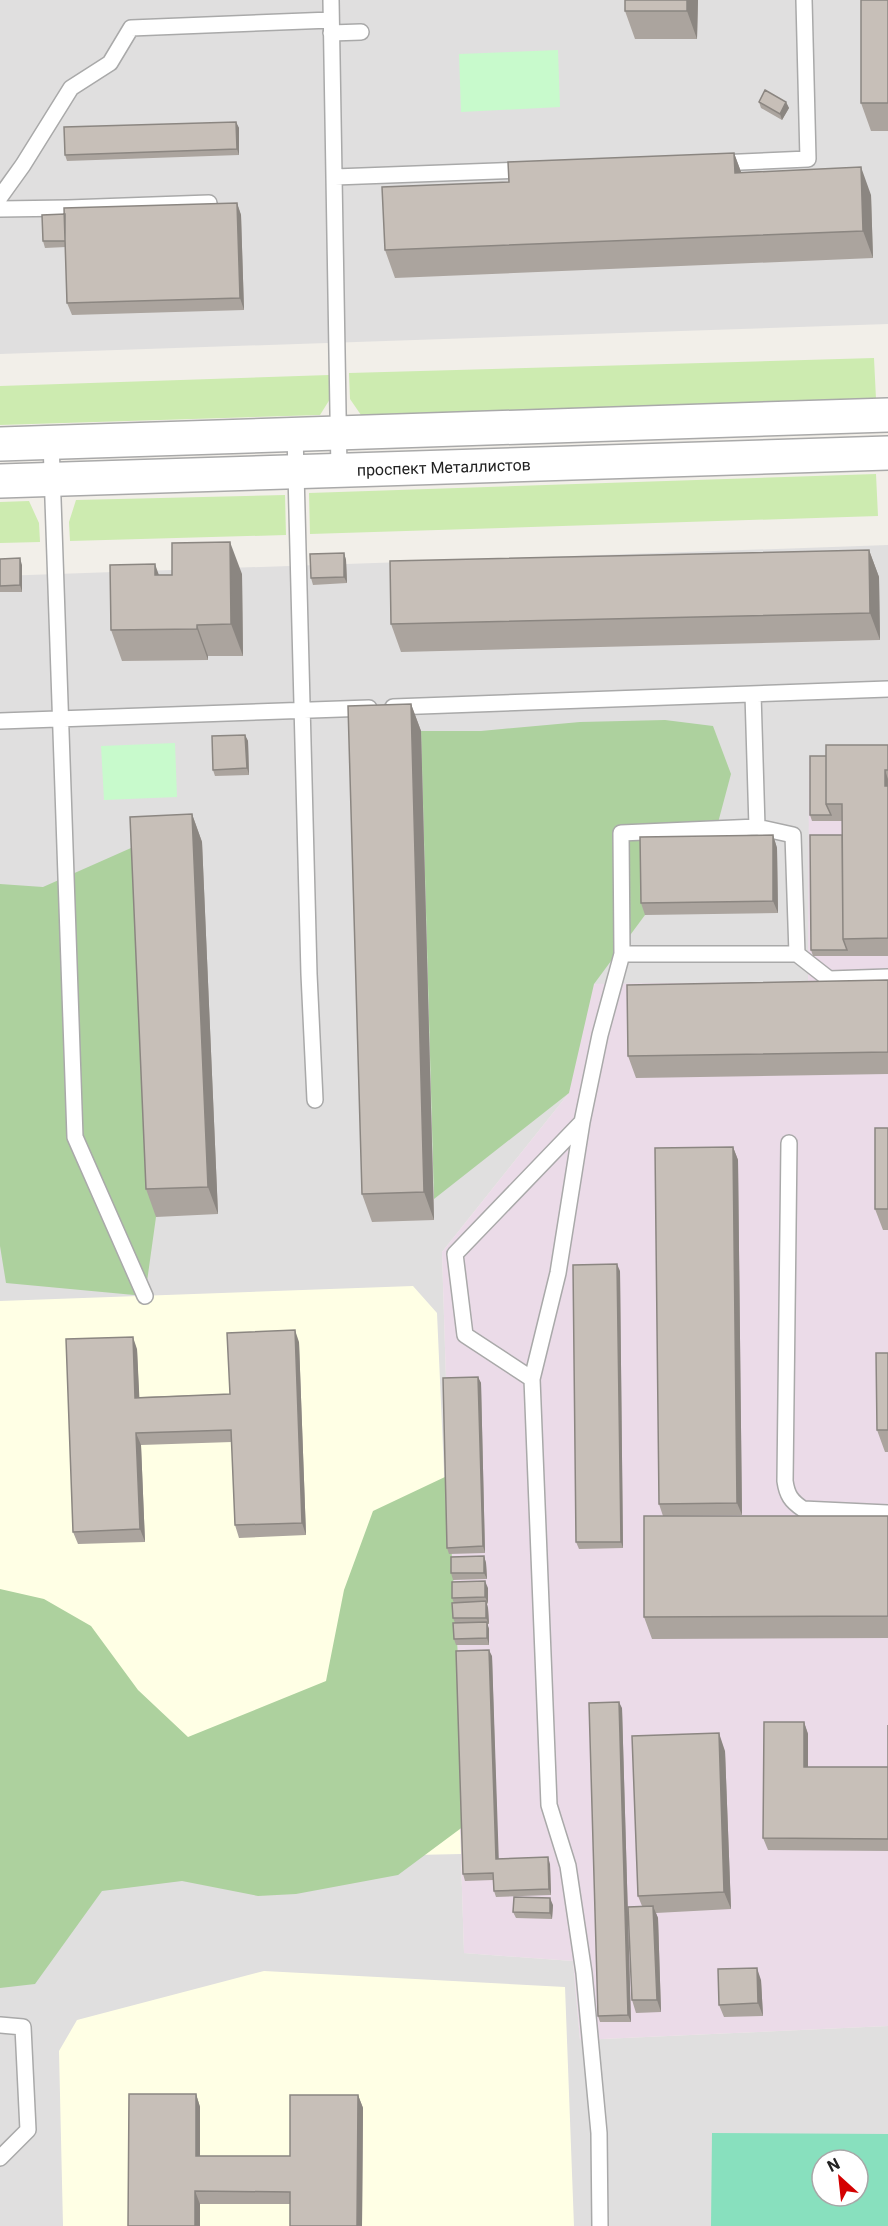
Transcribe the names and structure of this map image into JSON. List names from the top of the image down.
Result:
{
  "streets": {
    "street": ["проспект Металлистов"]
  },
  "north": "top left"
}
